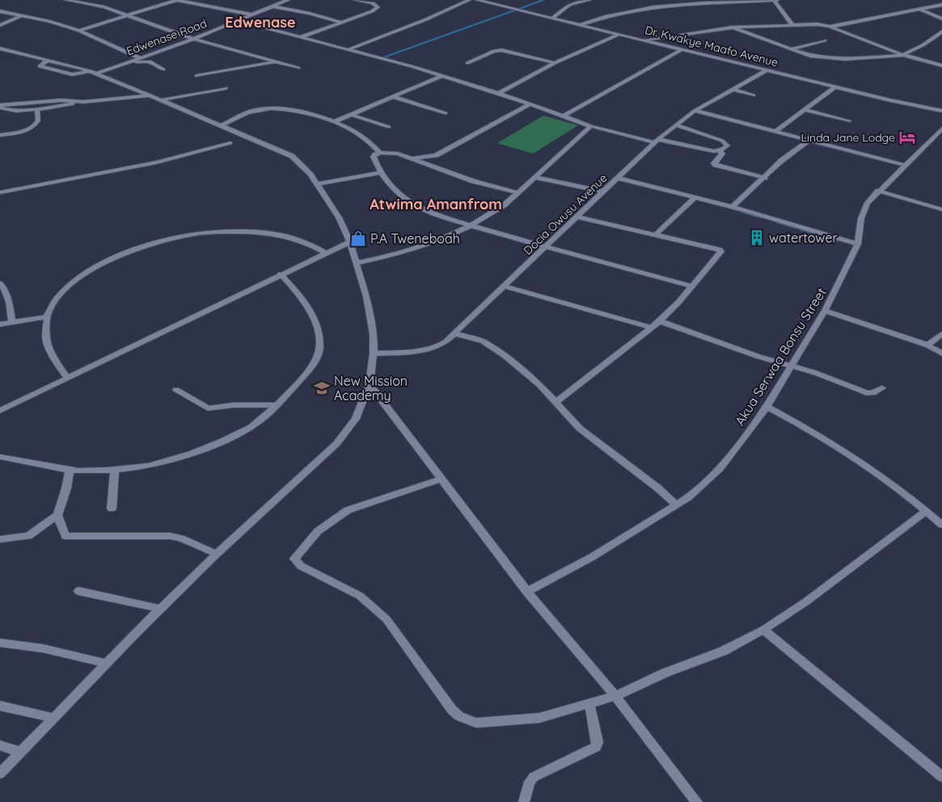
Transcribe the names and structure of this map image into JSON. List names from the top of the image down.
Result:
{
  "streets": {
    "street": [
      "Edwenase Road",
      "Dr. Kwakye Maafo Avenue",
      "Docia Owusu Avenue",
      "Akua Serwaa Bonsu Street"
    ]
  },
  "crossings": [
    ["Dr. Kwakye Maafo Avenue", "Docia Owusu Avenue"]
  ],
  "districts": ["Edwenase", "Atwima Amanfrom"],
  "places": {
    "hotel": ["Linda Jane Lodge"],
    "building": ["watertower"],
    "shop": ["P.A Tweneboah"],
    "school or university": ["New Mission Academy"]
  }
}
